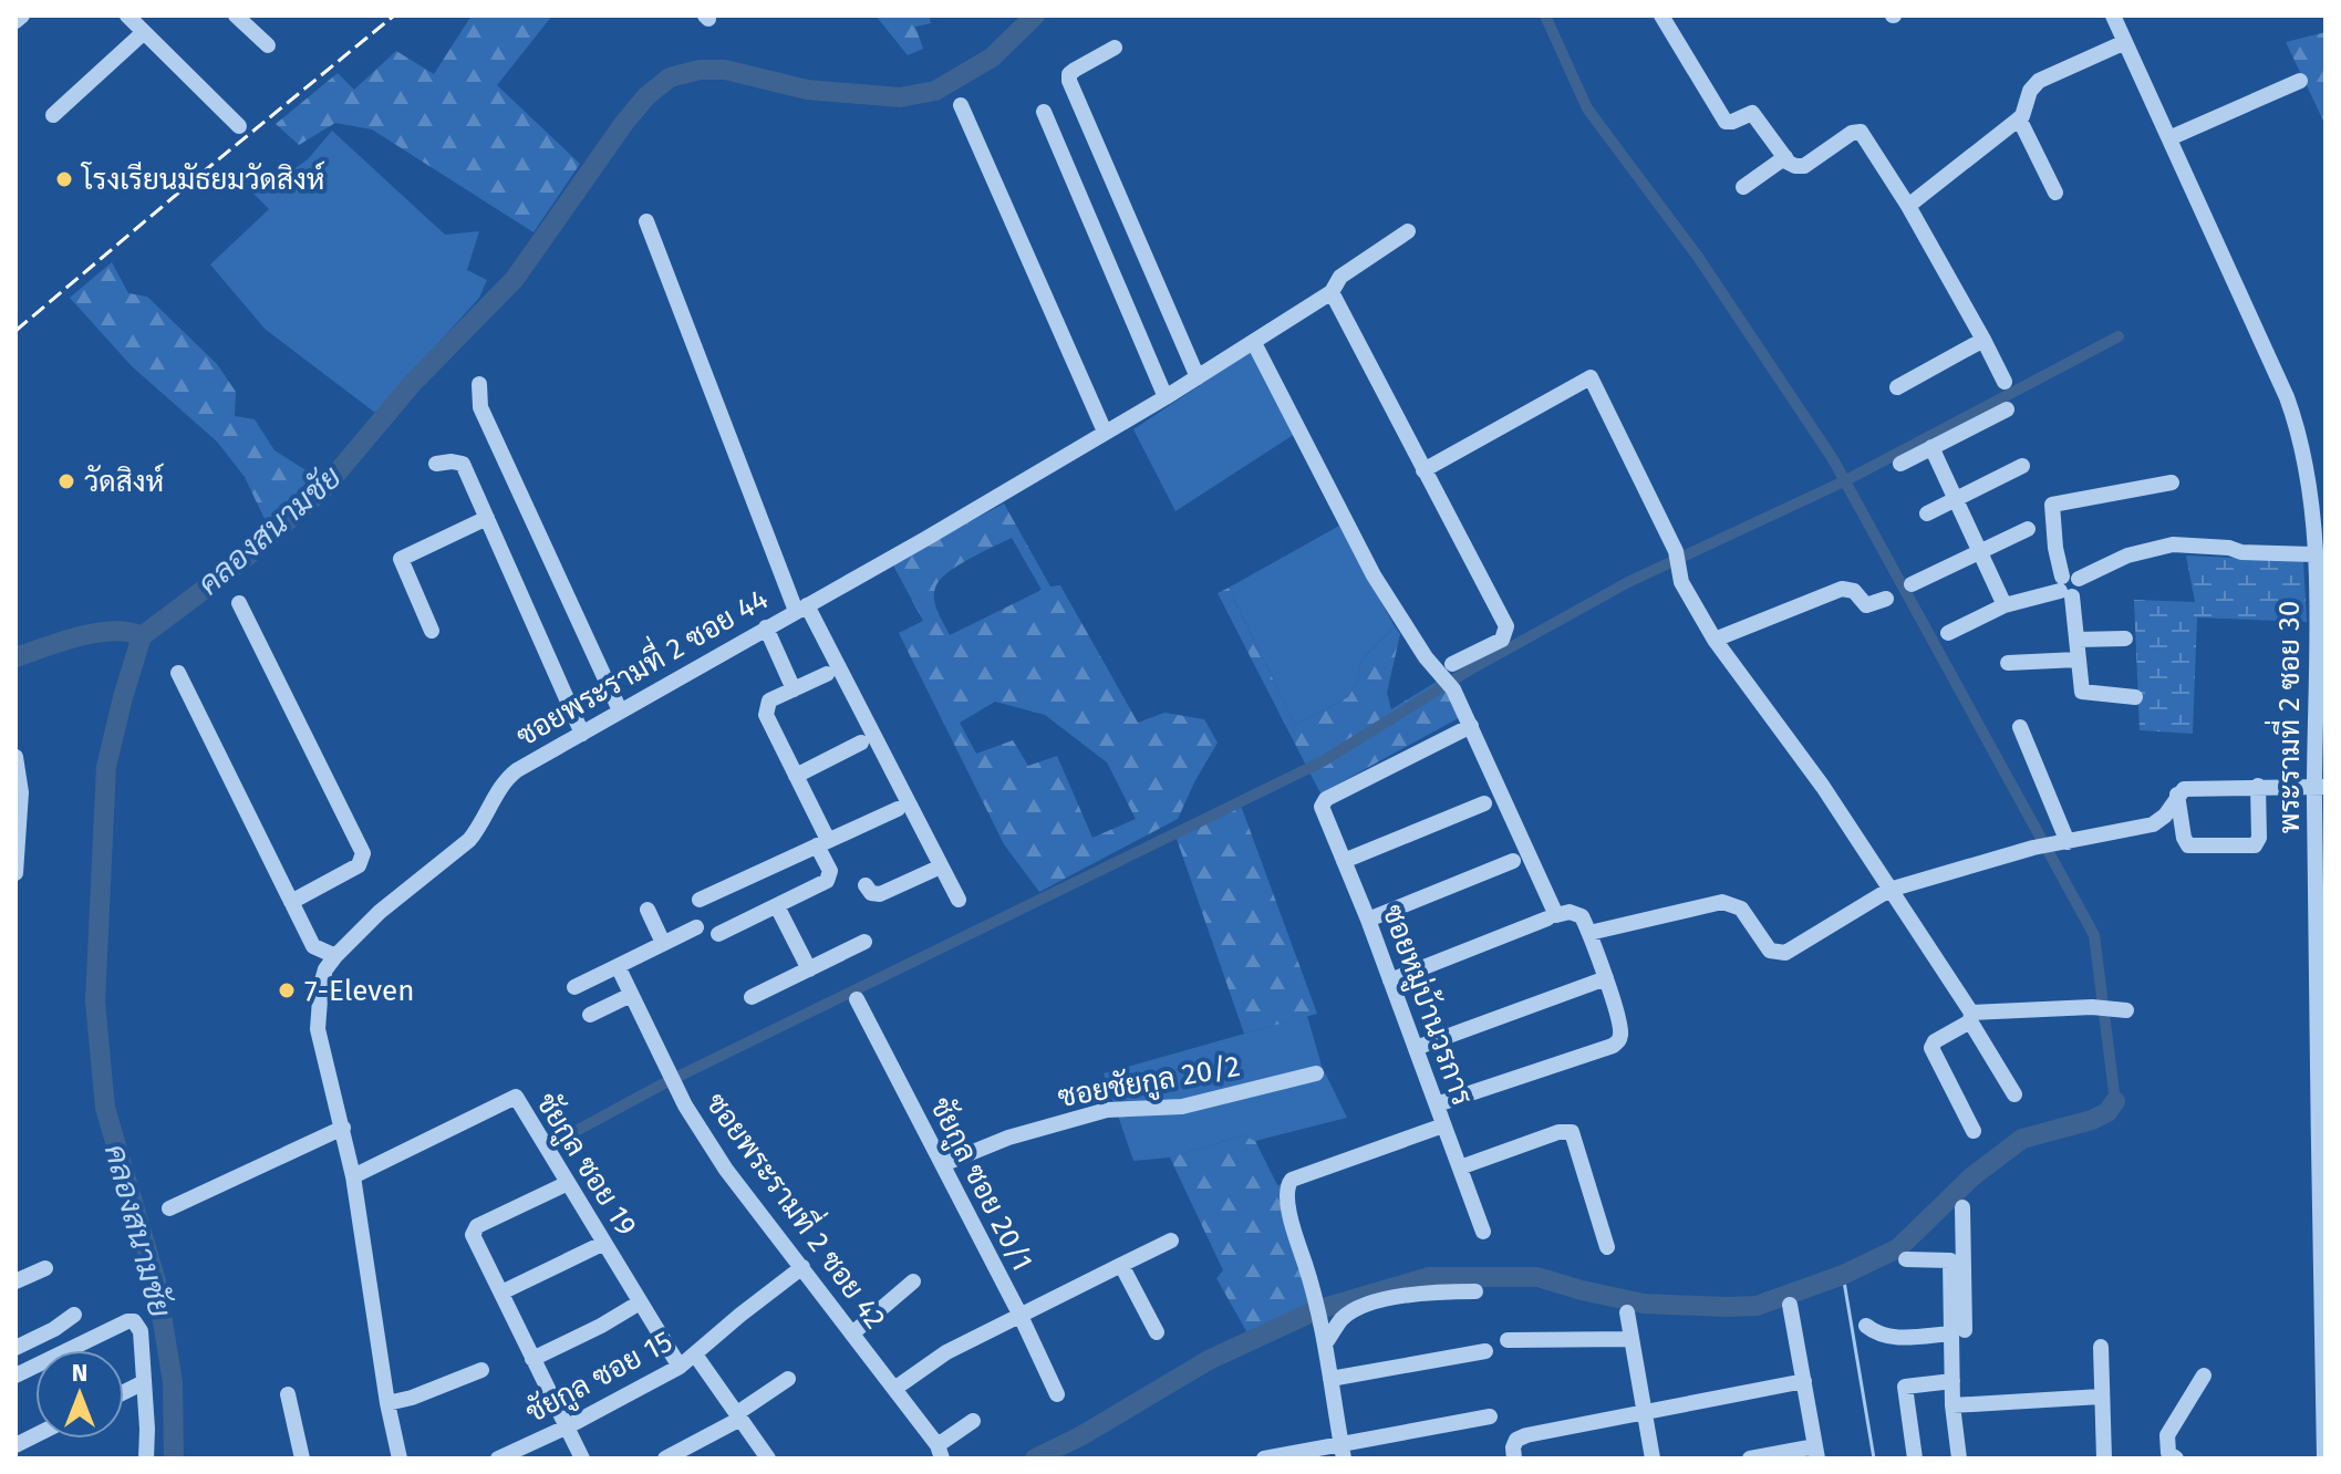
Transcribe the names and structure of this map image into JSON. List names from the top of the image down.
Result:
{
  "streets": {
    "street": [
      "ซอยพระรามที่ 2 ซอย 44",
      "พระรามที่ 2 ซอย 30",
      "ซอยหมู่บ้านวรการ",
      "ซอยชัยกูล 20/2",
      "ชัยกูล ซอย 19",
      "ชัยกูล ซอย 20/1",
      "ซอยพระรามที่ 2 ซอย 42",
      "ชัยกูล ซอย 15"
    ]
  },
  "crossings": [
    ["ซอยพระรามที่ 2 ซอย 44", "ชัยกูล ซอย 19"],
    ["ซอยชัยกูล 20/2", "ชัยกูล ซอย 20/1"],
    ["ชัยกูล ซอย 19", "ชัยกูล ซอย 15"],
    ["ซอยพระรามที่ 2 ซอย 42", "ชัยกูล ซอย 15"]
  ],
  "water": ["คลองสนามชัย"],
  "places": ["โรงเรียนมัธยมวัดสิงห์", "วัดสิงห์", "7-Eleven"],
  "north": "top"
}
